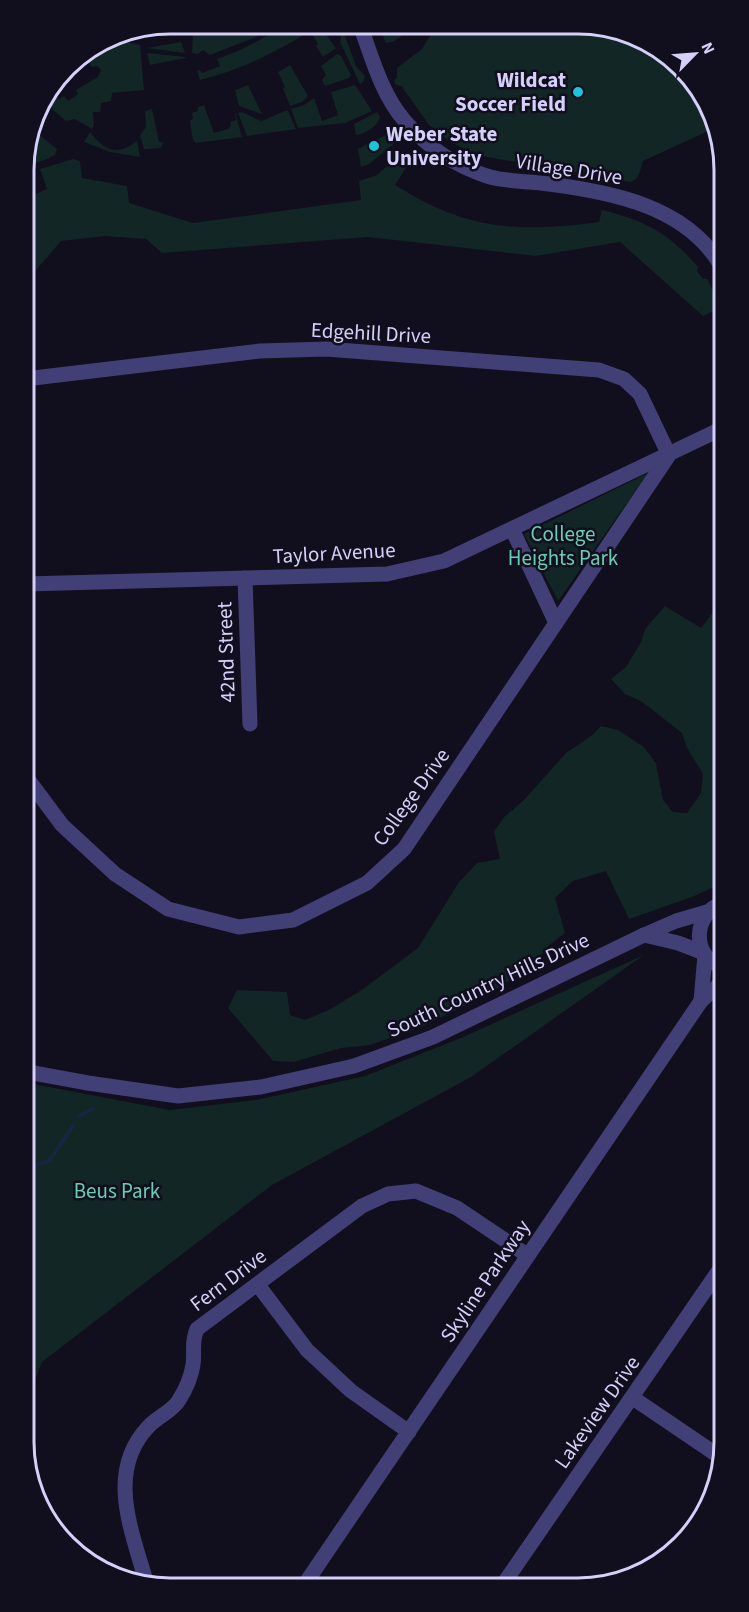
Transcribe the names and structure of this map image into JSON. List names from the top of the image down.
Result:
{
  "streets": {
    "street": [
      "Village Drive",
      "Edgehill Drive",
      "Taylor Avenue",
      "42nd Street",
      "College Drive",
      "South Country Hills Drive",
      "Fern Drive",
      "Skyline Parkway",
      "Lakeview Drive"
    ]
  },
  "crossings": [
    ["Edgehill Drive", "Taylor Avenue"],
    ["Edgehill Drive", "College Drive"],
    ["Taylor Avenue", "42nd Street"],
    ["Taylor Avenue", "College Drive"],
    ["South Country Hills Drive", "Skyline Parkway"],
    ["Fern Drive", "Skyline Parkway"]
  ],
  "parks": ["College Heights Park", "Beus Park"],
  "places": ["Wildcat Soccer Field", "Weber State University"],
  "north": "top right"
}
